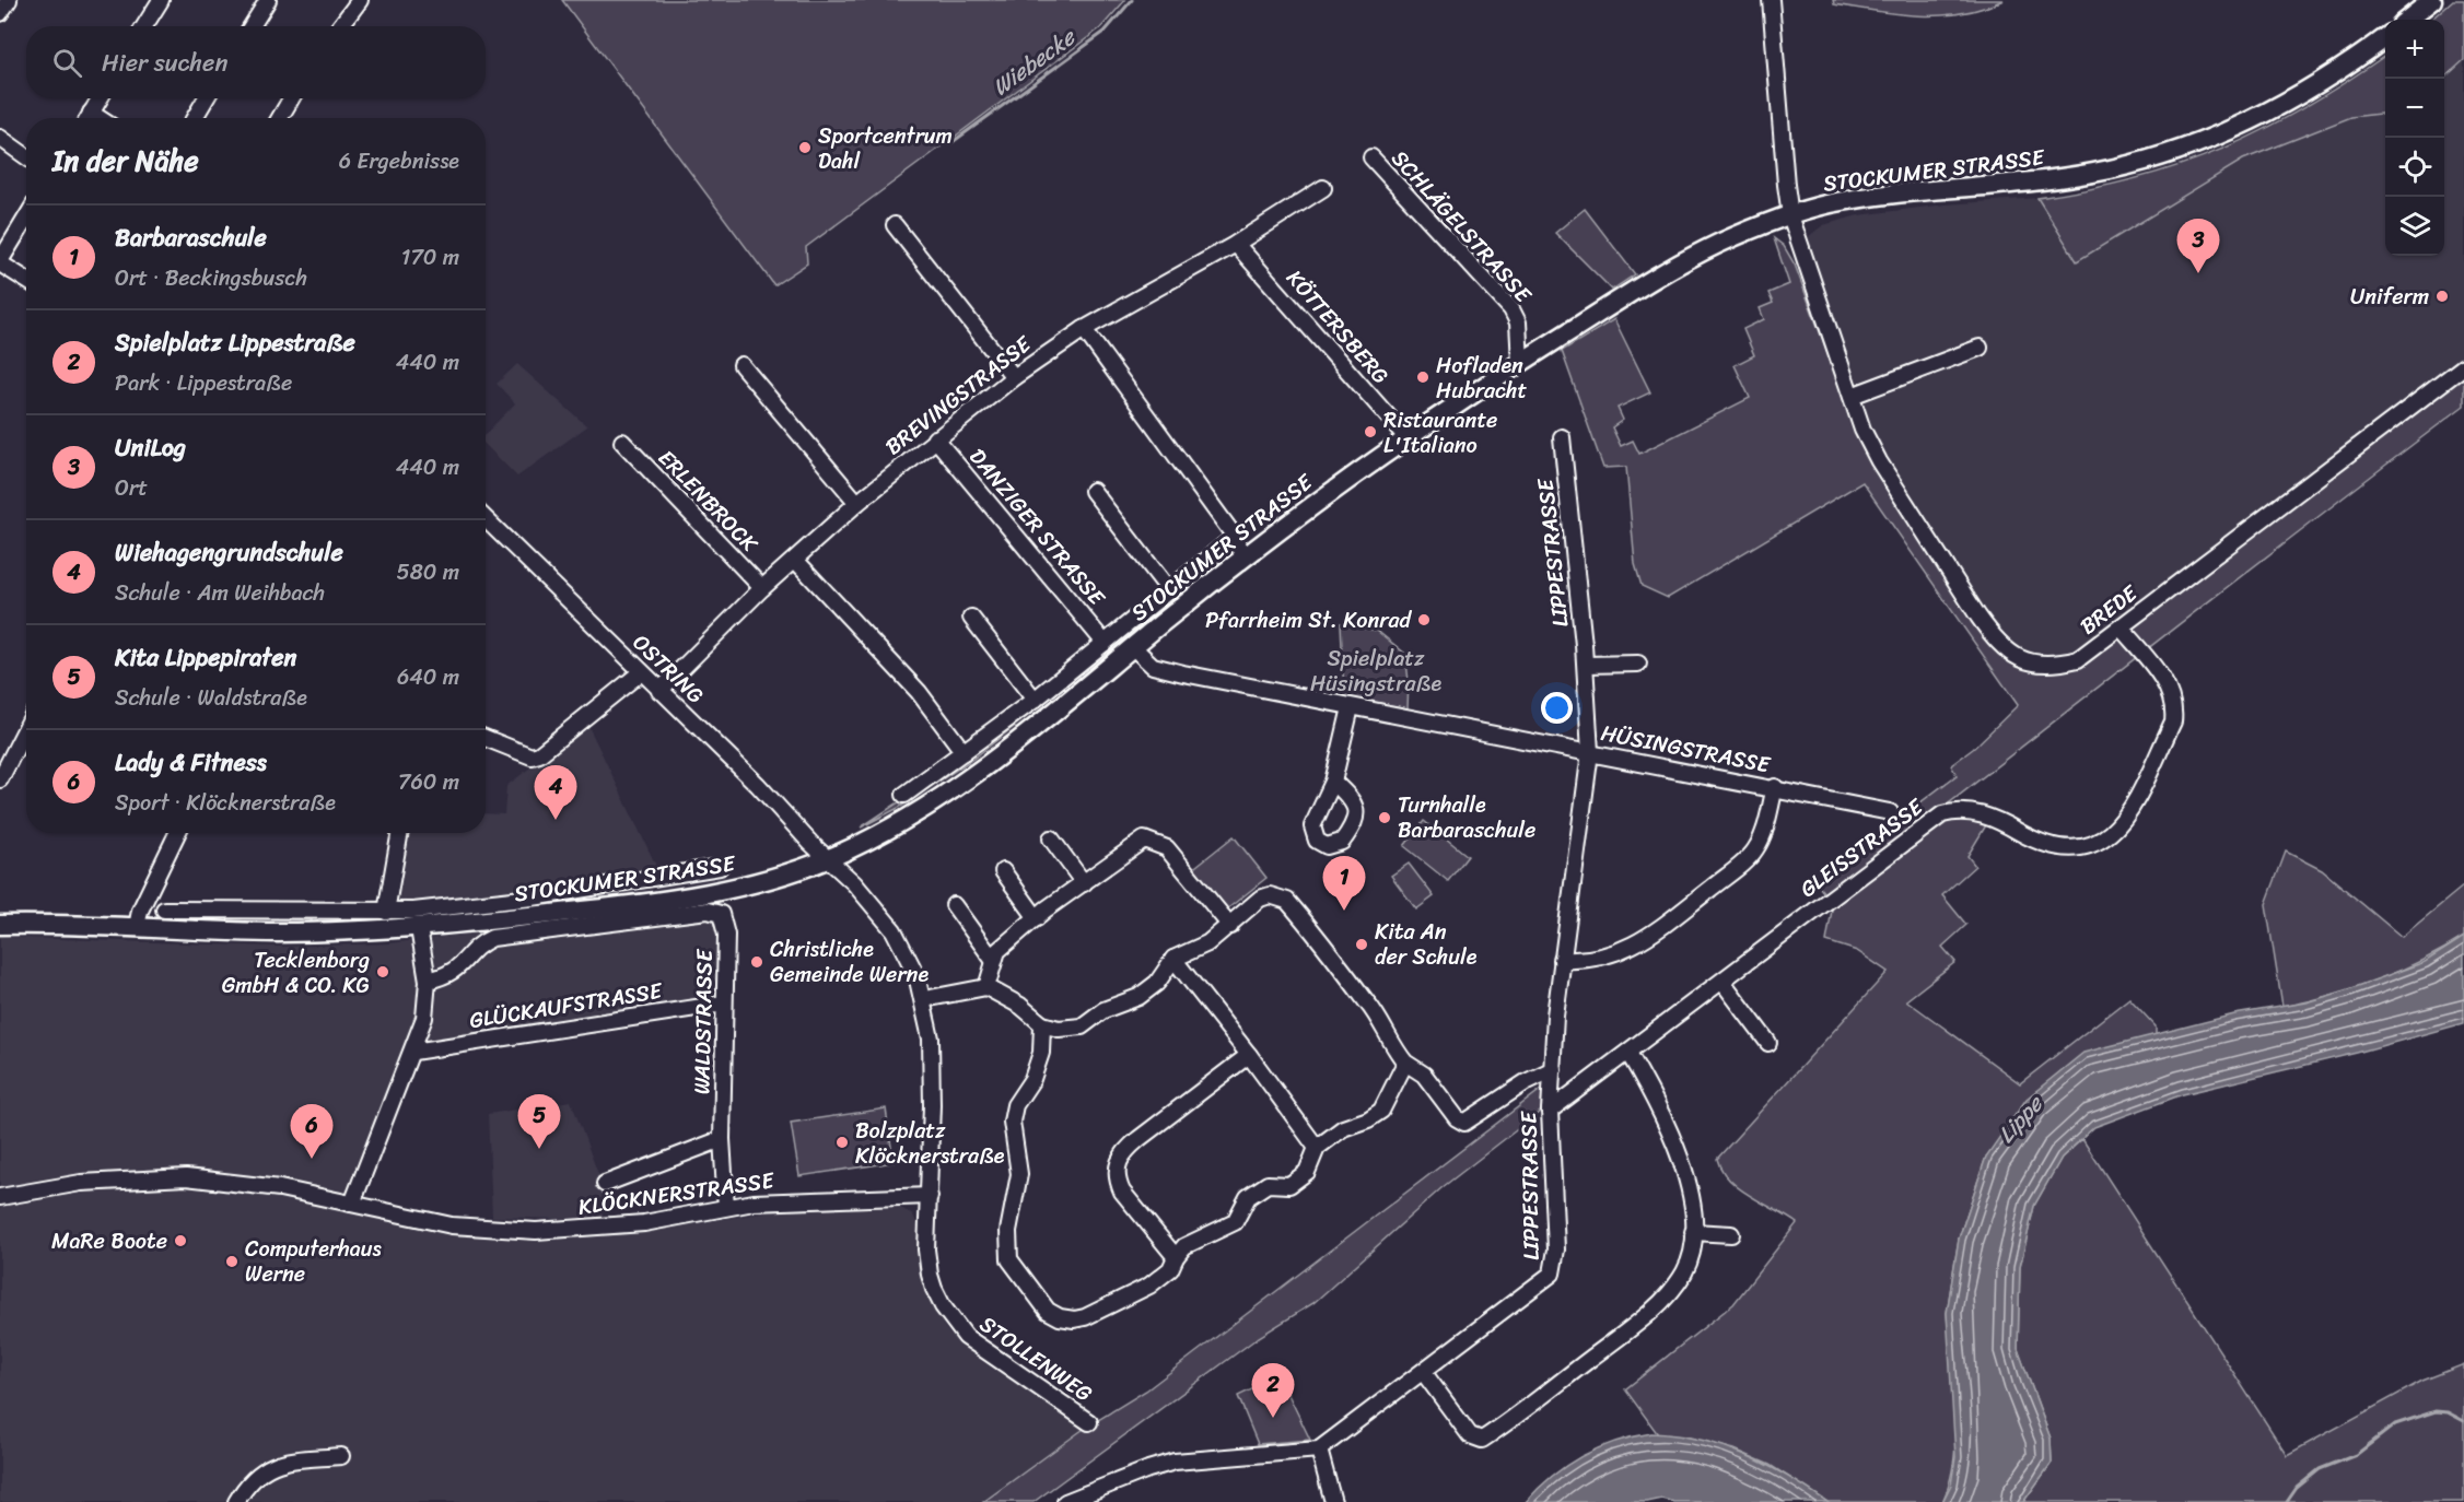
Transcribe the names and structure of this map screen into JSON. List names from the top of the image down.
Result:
{
  "streets": {
    "main road": ["STOCKUMER STRASSE"],
    "street": [
      "SCHLÄGELSTRASSE",
      "KÖTTERSBERG",
      "BREVINGSTRASSE",
      "ERLENBROCK",
      "DANZIGER STRASSE",
      "LIPPESTRASSE",
      "BREDE",
      "OSTRING",
      "HÜSINGSTRASSE",
      "GLEISSTRASSE",
      "GLÜCKAUFSTRASSE",
      "WALDSTRASSE",
      "KLÖCKNERSTRASSE",
      "STOLLENWEG"
    ]
  },
  "crossings": [
    ["STOCKUMER STRASSE", "SCHLÄGELSTRASSE"],
    ["STOCKUMER STRASSE", "KÖTTERSBERG"],
    ["STOCKUMER STRASSE", "DANZIGER STRASSE"],
    ["STOCKUMER STRASSE", "BREDE"],
    ["STOCKUMER STRASSE", "OSTRING"],
    ["STOCKUMER STRASSE", "HÜSINGSTRASSE"],
    ["STOCKUMER STRASSE", "WALDSTRASSE"],
    ["STOCKUMER STRASSE", "STOLLENWEG"],
    ["KÖTTERSBERG", "BREVINGSTRASSE"],
    ["BREVINGSTRASSE", "ERLENBROCK"],
    ["BREVINGSTRASSE", "DANZIGER STRASSE"],
    ["BREVINGSTRASSE", "OSTRING"],
    ["LIPPESTRASSE", "HÜSINGSTRASSE"],
    ["LIPPESTRASSE", "GLEISSTRASSE"],
    ["BREDE", "GLEISSTRASSE"],
    ["OSTRING", "STOLLENWEG"],
    ["GLÜCKAUFSTRASSE", "WALDSTRASSE"],
    ["WALDSTRASSE", "KLÖCKNERSTRASSE"],
    ["KLÖCKNERSTRASSE", "STOLLENWEG"]
  ],
  "water": ["Wiebecke", "Lippe"],
  "parks": ["Spielplatz Hüsingstraße"],
  "places": [
    "Sportcentrum Dahl",
    "Uniferm",
    "Hofladen Hubracht",
    "Ristaurante L'Italiano",
    "Pfarrheim St. Konrad",
    "Turnhalle Barbaraschule",
    "Kita An der Schule",
    "Christliche Gemeinde Werne",
    "Tecklenborg GmbH & CO. KG",
    "Bolzplatz Klöcknerstraße",
    "MaRe Boote",
    "Computerhaus Werne"
  ],
  "page": {
    "map_buttons": ["+", "−"],
    "search": "Hier suchen",
    "heading": ["In der Nähe", "6 Ergebnisse"],
    "list": [
      {
        "mark": "1",
        "name": "Barbaraschule",
        "note": "Ort · Beckingsbusch",
        "value": "170 m"
      },
      {
        "mark": "2",
        "name": "Spielplatz Lippestraße",
        "note": "Park · Lippestraße",
        "value": "440 m"
      },
      {
        "mark": "3",
        "name": "UniLog",
        "note": "Ort",
        "value": "440 m"
      },
      {
        "mark": "4",
        "name": "Wiehagengrundschule",
        "note": "Schule · Am Weihbach",
        "value": "580 m"
      },
      {
        "mark": "5",
        "name": "Kita Lippepiraten",
        "note": "Schule · Waldstraße",
        "value": "640 m"
      },
      {
        "mark": "6",
        "name": "Lady & Fitness",
        "note": "Sport · Klöcknerstraße",
        "value": "760 m"
      }
    ],
    "pins": [
      "3",
      "4",
      "1",
      "5",
      "6",
      "2"
    ]
  }
}
